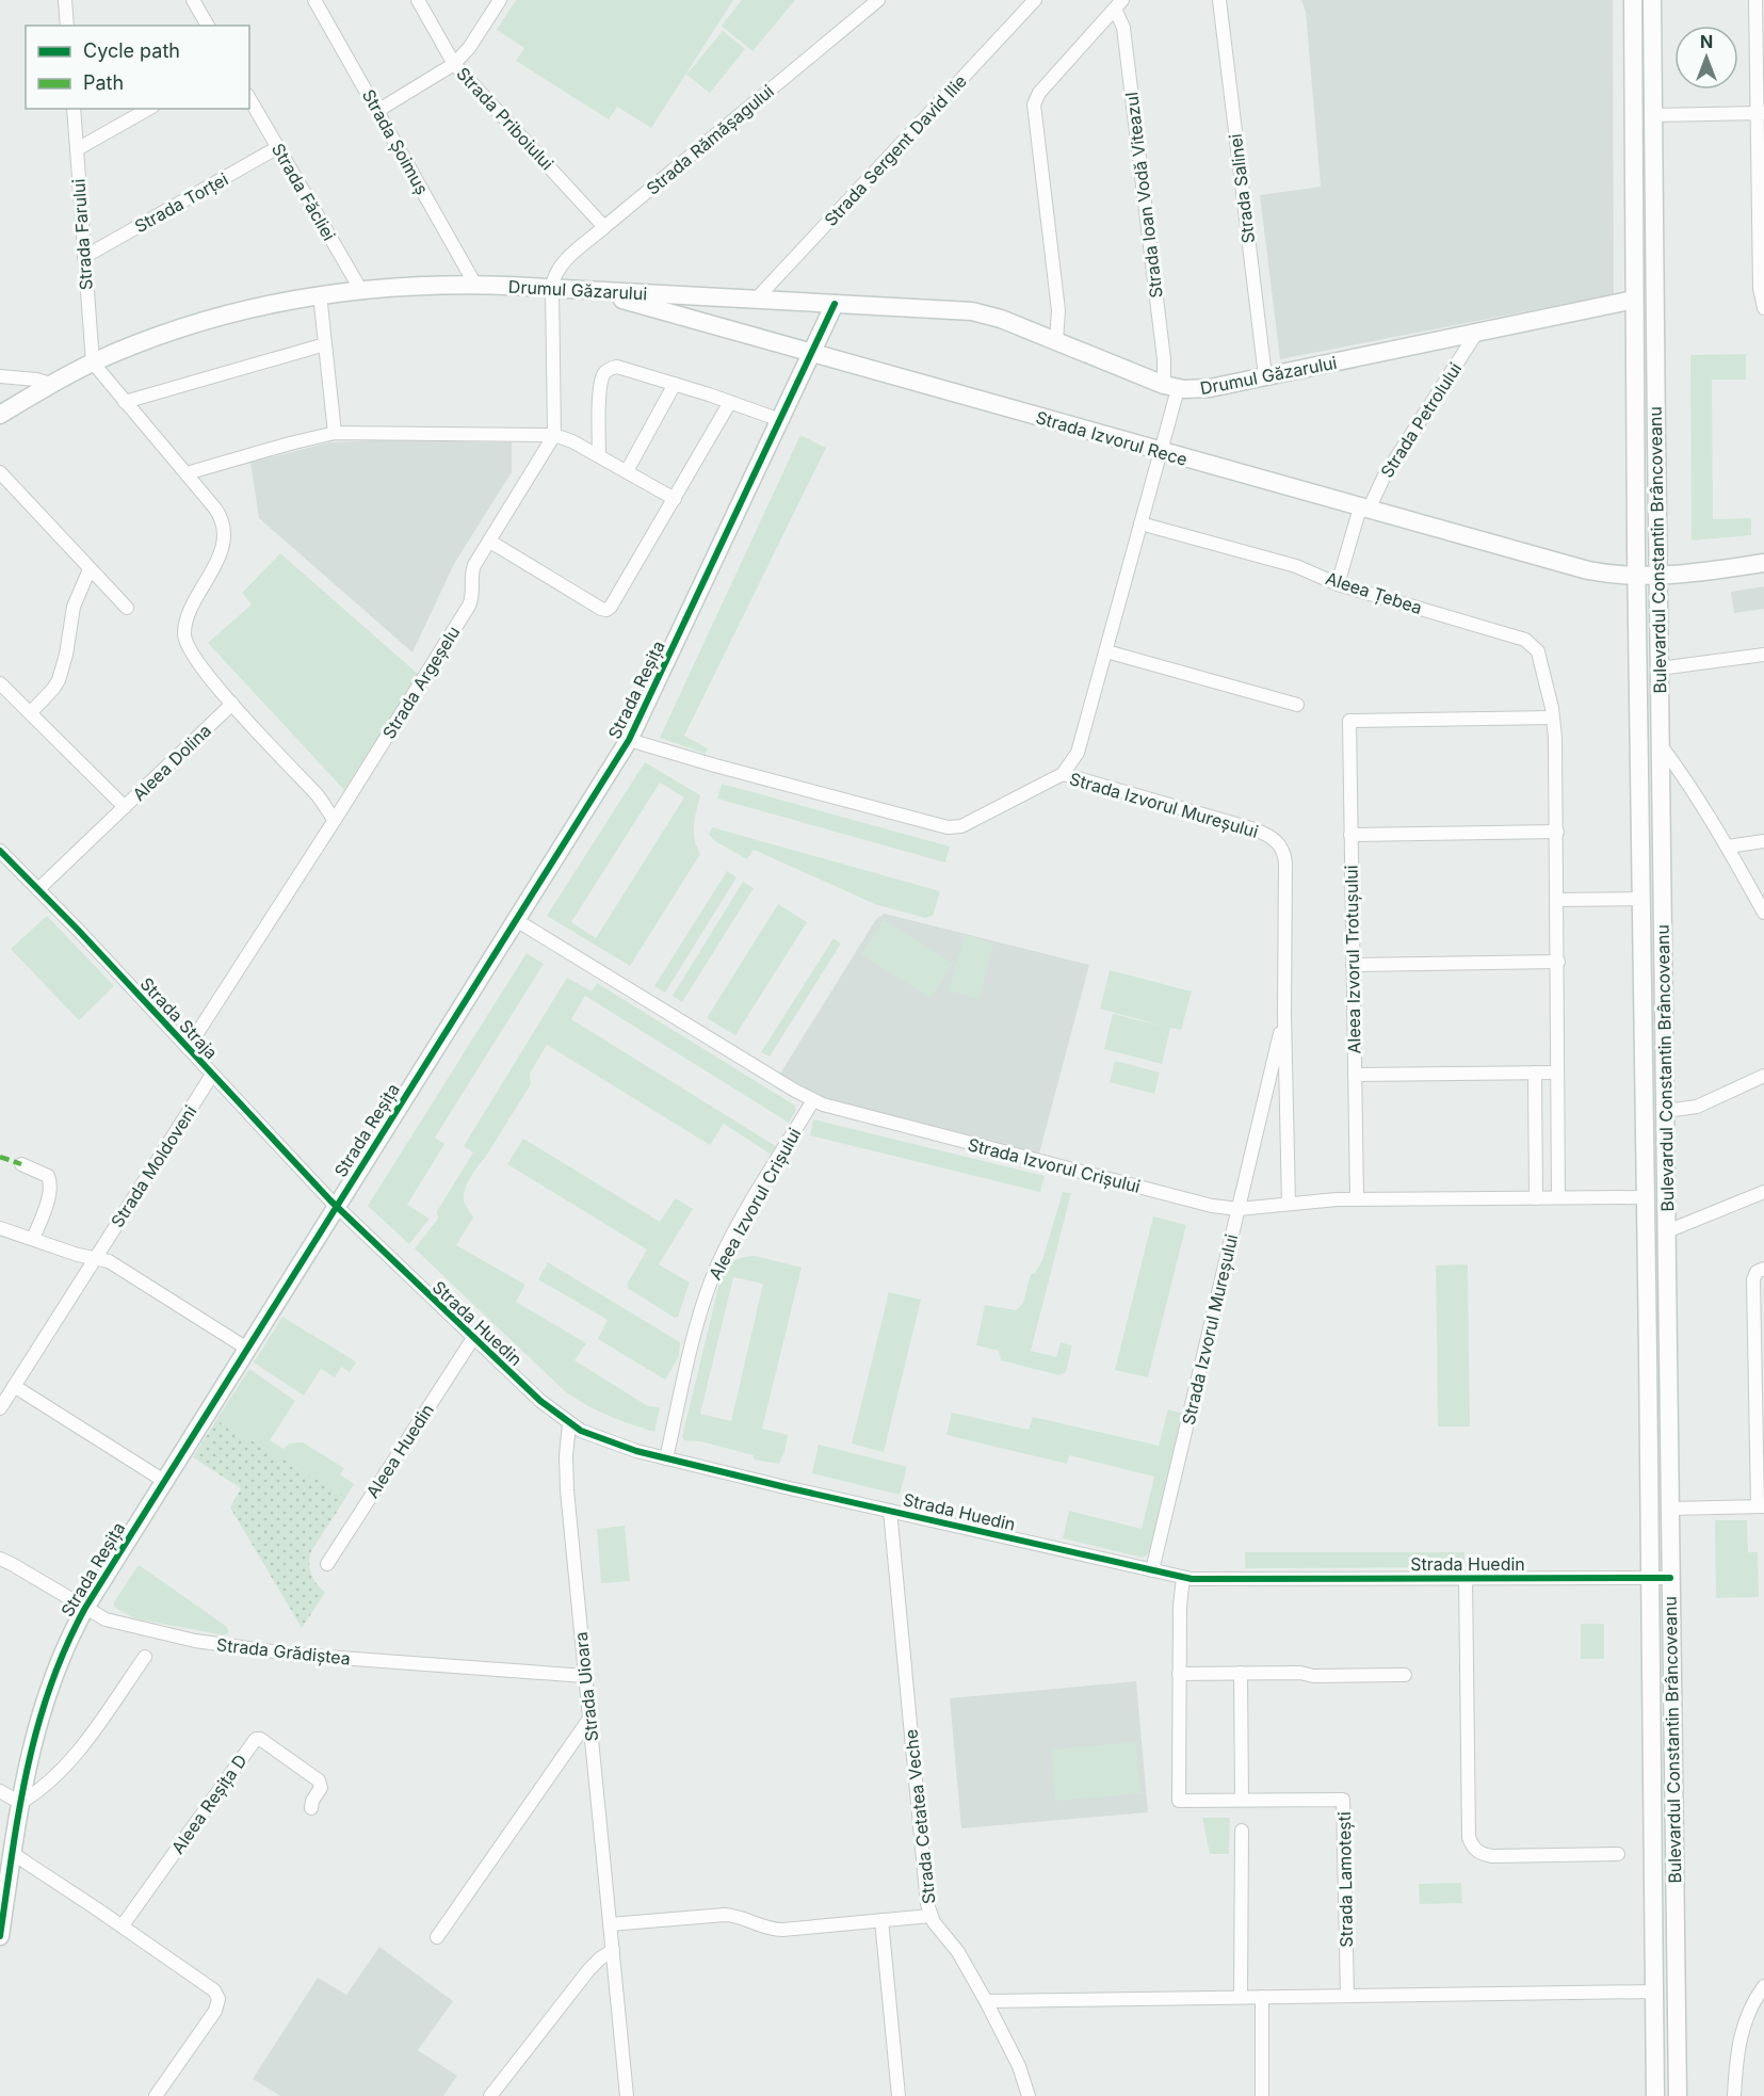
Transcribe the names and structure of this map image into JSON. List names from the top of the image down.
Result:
{
  "streets": {
    "street": [
      "Strada Priboiului",
      "Strada Rămășagului",
      "Strada Șoimuș",
      "Strada Sergent David Ilie",
      "Strada Salinei",
      "Strada Făcliei",
      "Strada Ioan Vodă Viteazul",
      "Strada Torței",
      "Strada Farului",
      "Drumul Găzarului",
      "Strada Petrolului",
      "Strada Izvorul Rece",
      "Bulevardul Constantin Brâncoveanu",
      "Aleea Țebea",
      "Strada Argeșelu",
      "Strada Reșița",
      "Aleea Dolina",
      "Strada Izvorul Mureșului",
      "Aleea Izvorul Trotușului",
      "Strada Straja",
      "Strada Izvorul Crișului",
      "Strada Moldoveni",
      "Aleea Izvorul Crișului",
      "Strada Huedin",
      "Aleea Huedin",
      "Strada Grădiștea",
      "Strada Uioara",
      "Aleea Reșița D",
      "Strada Cetatea Veche",
      "Strada Lamotești"
    ]
  },
  "crossings": [
    ["Strada Priboiului", "Strada Rămășagului"],
    ["Strada Rămășagului", "Drumul Găzarului"],
    ["Strada Șoimuș", "Drumul Găzarului"],
    ["Strada Sergent David Ilie", "Drumul Găzarului"],
    ["Strada Salinei", "Drumul Găzarului"],
    ["Strada Făcliei", "Strada Torței"],
    ["Strada Făcliei", "Drumul Găzarului"],
    ["Strada Ioan Vodă Viteazul", "Drumul Găzarului"],
    ["Strada Ioan Vodă Viteazul", "Strada Izvorul Rece"],
    ["Strada Ioan Vodă Viteazul", "Aleea Țebea"],
    ["Strada Ioan Vodă Viteazul", "Strada Izvorul Mureșului"],
    ["Strada Torței", "Strada Farului"],
    ["Strada Farului", "Drumul Găzarului"],
    ["Drumul Găzarului", "Strada Petrolului"],
    ["Drumul Găzarului", "Strada Izvorul Rece"],
    ["Drumul Găzarului", "Bulevardul Constantin Brâncoveanu"],
    ["Strada Petrolului", "Strada Izvorul Rece"],
    ["Strada Petrolului", "Aleea Țebea"],
    ["Strada Izvorul Rece", "Bulevardul Constantin Brâncoveanu"],
    ["Strada Izvorul Rece", "Strada Reșița"],
    ["Bulevardul Constantin Brâncoveanu", "Strada Izvorul Crișului"],
    ["Bulevardul Constantin Brâncoveanu", "Strada Huedin"],
    ["Aleea Țebea", "Aleea Izvorul Trotușului"],
    ["Aleea Țebea", "Strada Izvorul Crișului"],
    ["Strada Argeșelu", "Strada Straja"],
    ["Strada Reșița", "Strada Izvorul Mureșului"],
    ["Strada Reșița", "Strada Straja"],
    ["Strada Reșița", "Strada Izvorul Crișului"],
    ["Strada Reșița", "Strada Huedin"],
    ["Strada Reșița", "Strada Grădiștea"],
    ["Strada Izvorul Mureșului", "Strada Izvorul Crișului"],
    ["Strada Izvorul Mureșului", "Strada Huedin"],
    ["Aleea Izvorul Trotușului", "Strada Izvorul Crișului"],
    ["Strada Straja", "Strada Moldoveni"],
    ["Strada Straja", "Strada Huedin"],
    ["Strada Izvorul Crișului", "Aleea Izvorul Crișului"],
    ["Aleea Izvorul Crișului", "Strada Huedin"],
    ["Strada Huedin", "Aleea Huedin"],
    ["Strada Huedin", "Strada Uioara"],
    ["Strada Huedin", "Strada Cetatea Veche"],
    ["Strada Grădiștea", "Strada Uioara"]
  ],
  "legend": ["Cycle path", "Path"],
  "north": "top"
}
